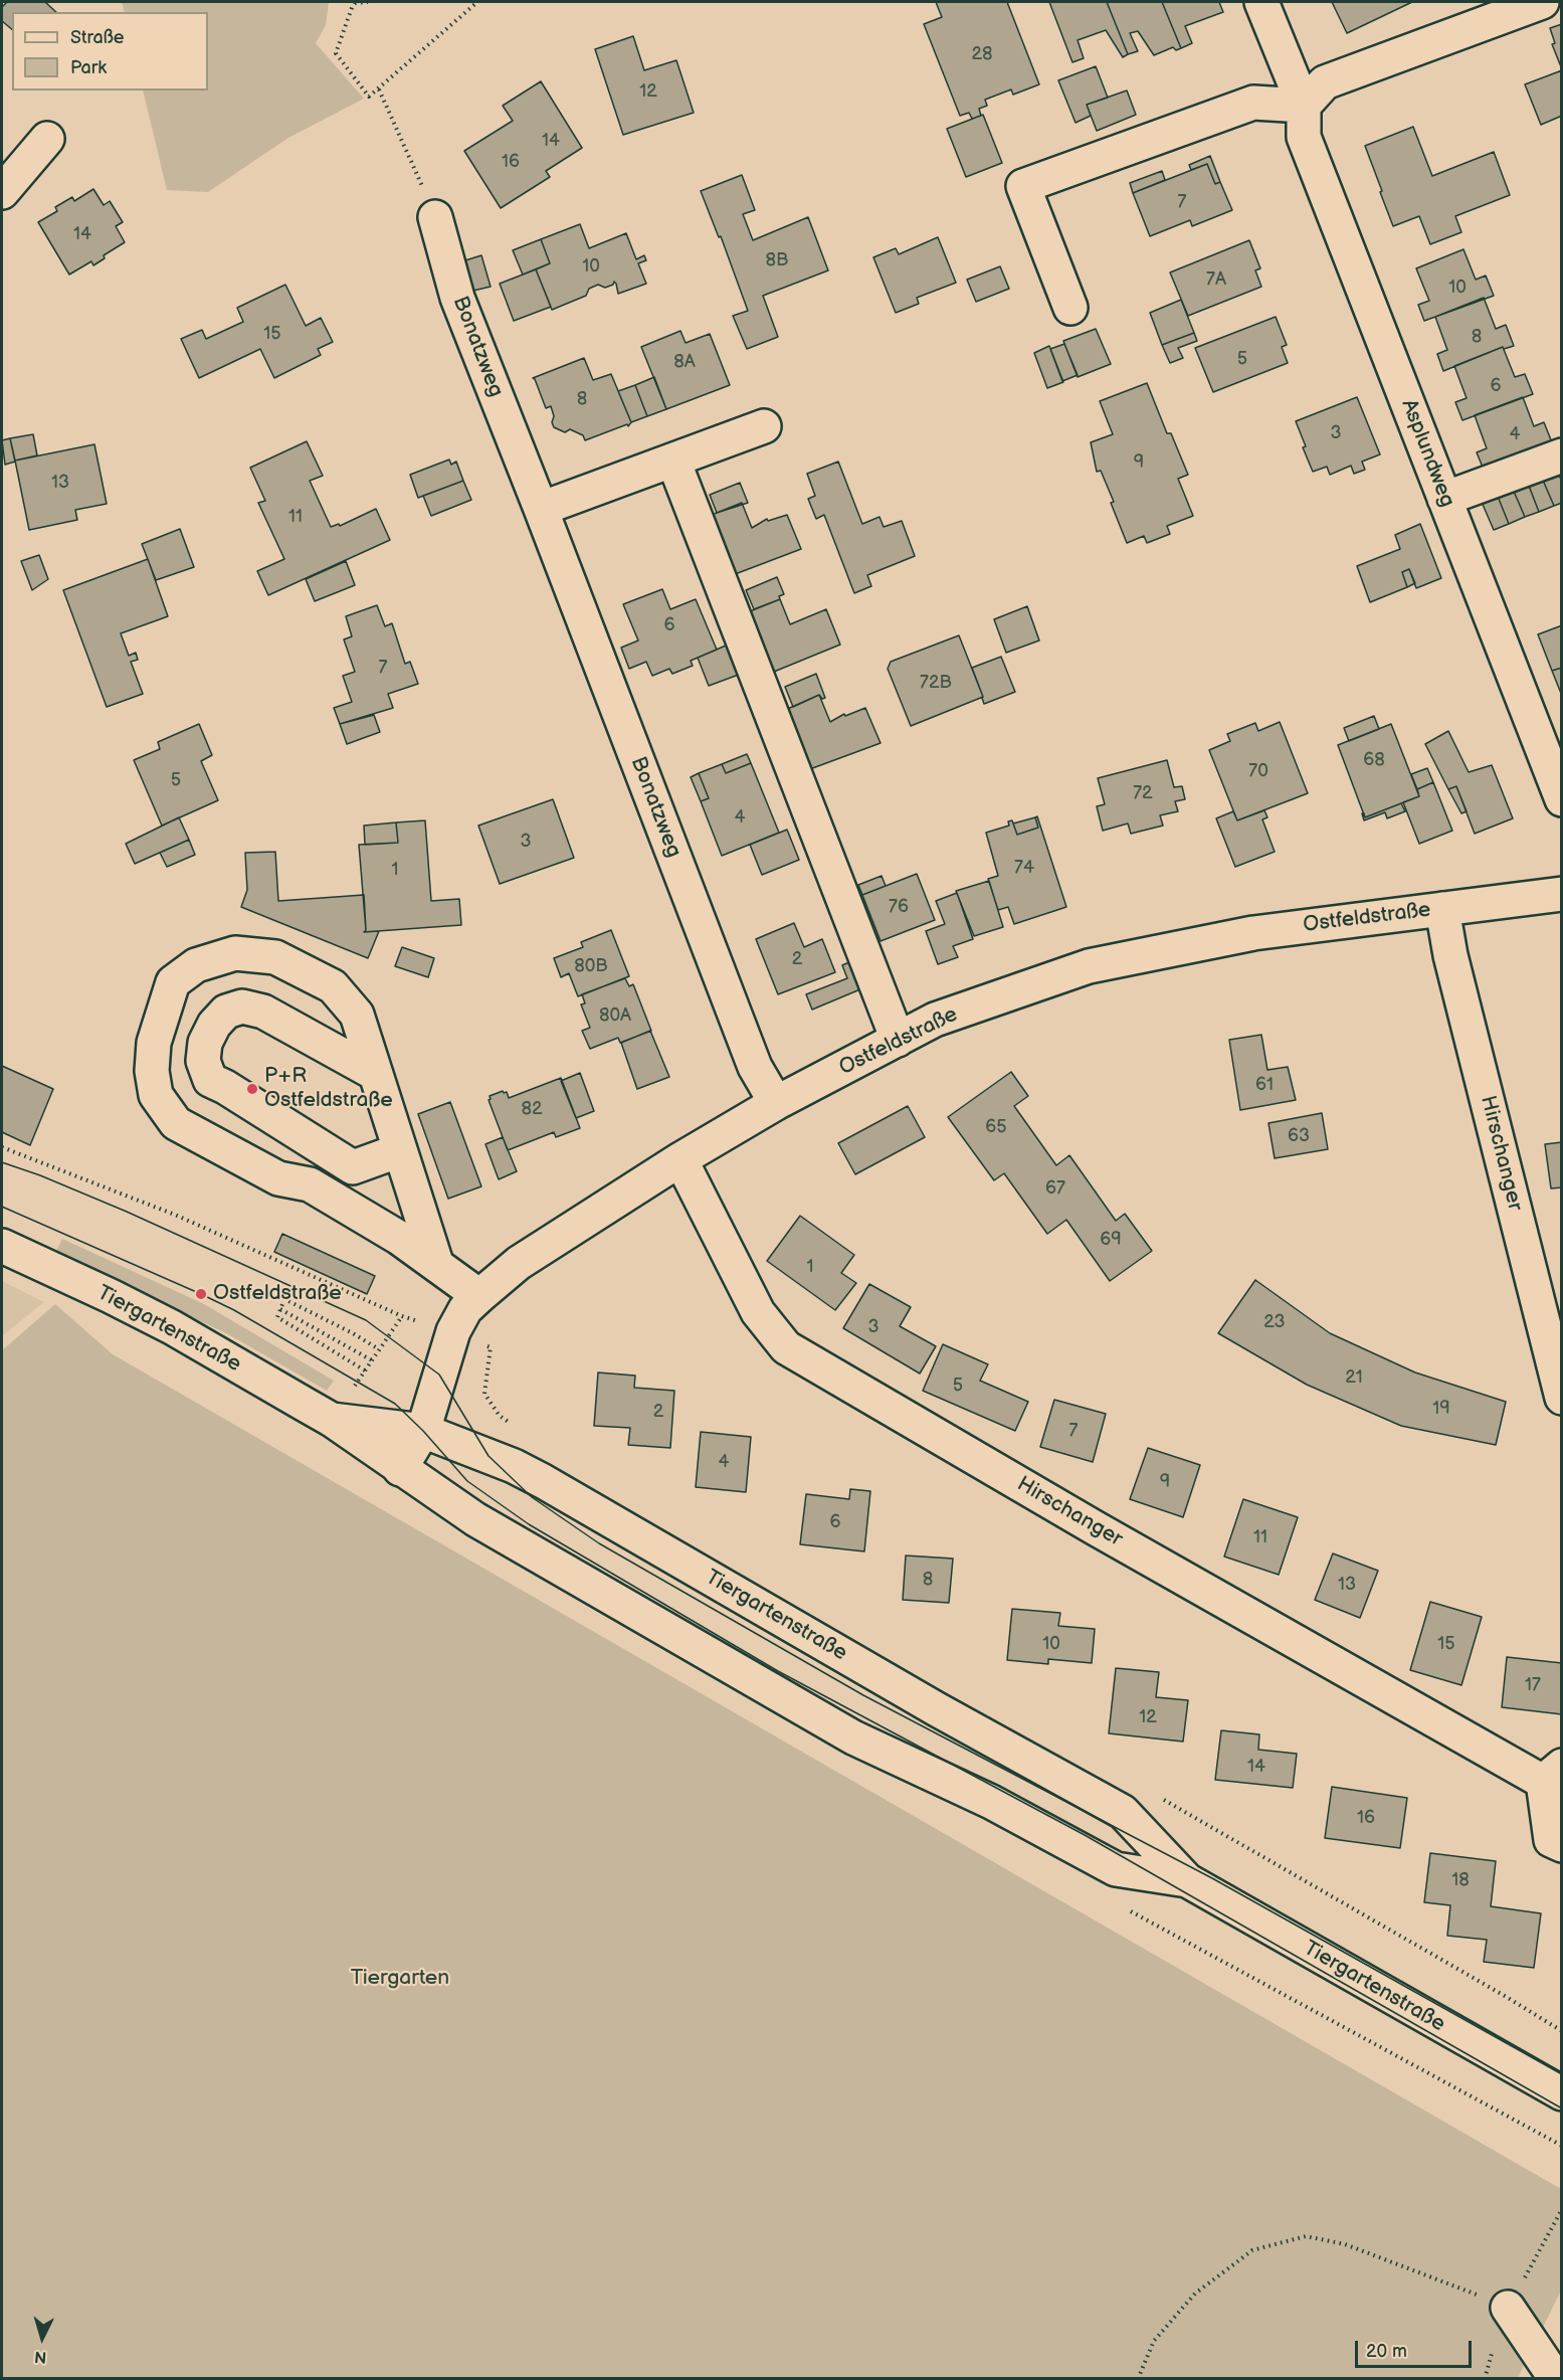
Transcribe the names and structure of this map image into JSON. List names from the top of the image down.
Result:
{
  "streets": {
    "street": [
      "Bonatzweg",
      "Asplundweg",
      "Ostfeldstraße",
      "Hirschanger",
      "Tiergartenstraße"
    ]
  },
  "crossings": [
    ["Bonatzweg", "Ostfeldstraße"],
    ["Ostfeldstraße", "Hirschanger"],
    ["Ostfeldstraße", "Tiergartenstraße"]
  ],
  "parks": ["Tiergarten"],
  "places": ["P+R Ostfeldstraße", "Ostfeldstraße"],
  "house_numbers": [
    "28",
    "12",
    "14",
    "16",
    "7",
    "14",
    "8B",
    "10",
    "7A",
    "10",
    "15",
    "8",
    "5",
    "8A",
    "6",
    "8",
    "3",
    "4",
    "9",
    "13",
    "11",
    "6",
    "7",
    "72B",
    "68",
    "70",
    "5",
    "72",
    "4",
    "3",
    "74",
    "1",
    "76",
    "2",
    "80B",
    "80A",
    "61",
    "82",
    "65",
    "63",
    "67",
    "69",
    "1",
    "23",
    "3",
    "21",
    "5",
    "19",
    "2",
    "7",
    "4",
    "9",
    "6",
    "11",
    "8",
    "13",
    "10",
    "15",
    "17",
    "12",
    "14",
    "16",
    "18"
  ],
  "legend": ["Straße", "Park"],
  "scale_bar": "20 m",
  "north": "bottom"
}
